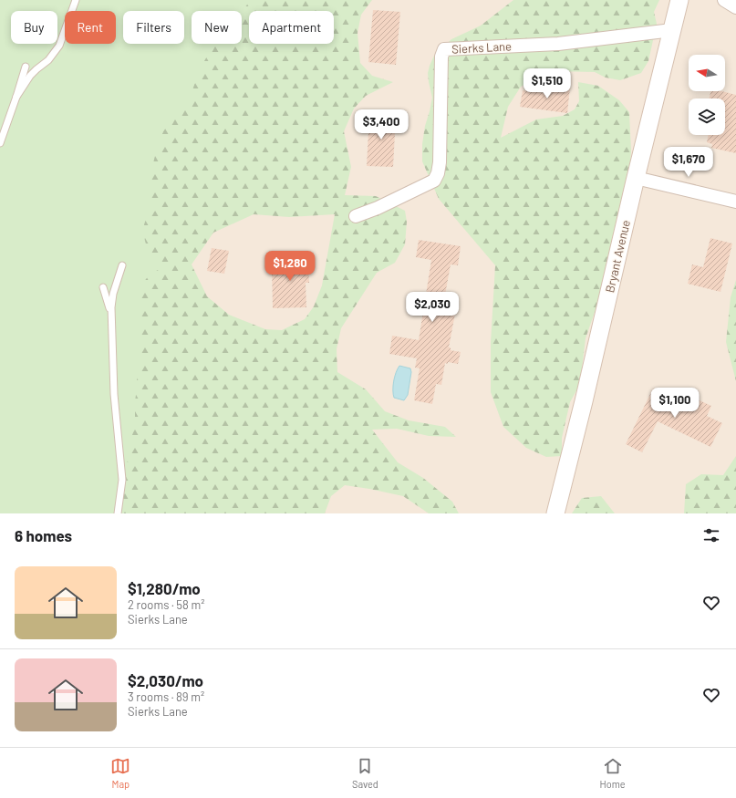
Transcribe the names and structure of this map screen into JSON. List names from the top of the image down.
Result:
{
  "streets": {
    "main road": ["Bryant Avenue"],
    "street": ["Sierks Lane"]
  },
  "crossings": [
    ["Sierks Lane", "Bryant Avenue"]
  ],
  "north": "left",
  "page": {
    "chip": [
      "Buy",
      "Rent",
      "Filters",
      "New",
      "Apartment"
    ],
    "price": [
      "$1,510",
      "$3,400",
      "$1,670",
      "$1,280",
      "$2,030",
      "$1,100"
    ],
    "heading": "6 homes",
    "list": [
      {
        "name": "$1,280/mo",
        "note": "2 rooms · 58 m² · Sierks Lane"
      },
      {
        "name": "$2,030/mo",
        "note": "3 rooms · 89 m² · Sierks Lane"
      }
    ],
    "tabs": ["Map", "Saved", "Home"]
  }
}
